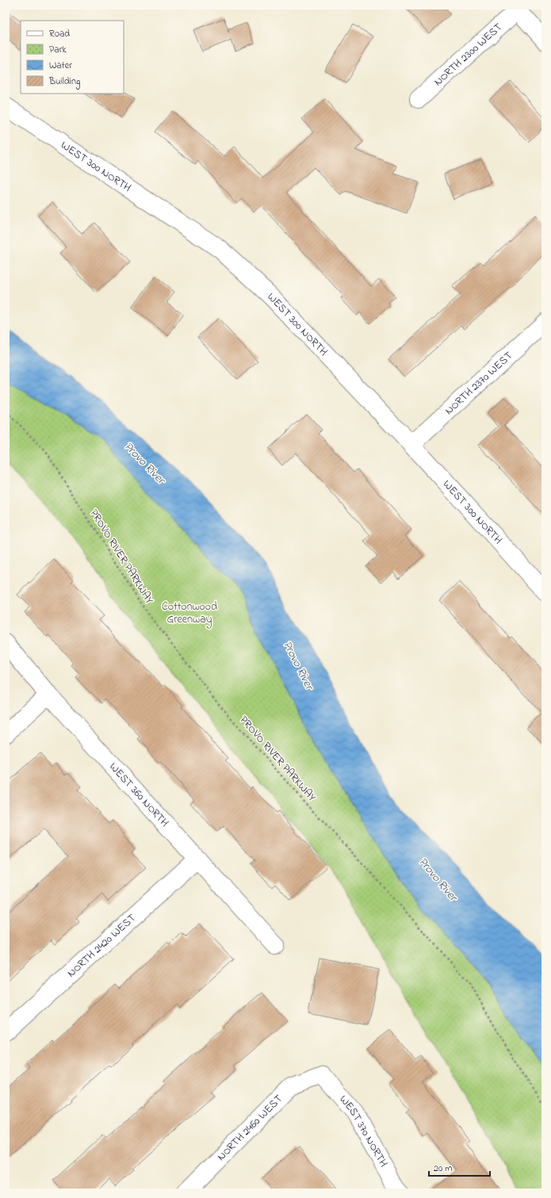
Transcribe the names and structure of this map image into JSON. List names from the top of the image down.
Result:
{
  "streets": {
    "street": [
      "NORTH 2300 WEST",
      "WEST 300 NORTH",
      "NORTH 2370 WEST",
      "WEST 360 NORTH",
      "NORTH 2420 WEST",
      "NORTH 2460 WEST",
      "WEST 370 NORTH"
    ],
    "path": ["PROVO RIVER PARKWAY"]
  },
  "crossings": [
    ["WEST 300 NORTH", "NORTH 2370 WEST"],
    ["WEST 360 NORTH", "NORTH 2420 WEST"],
    ["NORTH 2460 WEST", "WEST 370 NORTH"]
  ],
  "water": ["Provo River"],
  "parks": ["Cottonwood Greenway"],
  "legend": [
    "Road",
    "Park",
    "Water",
    "Building"
  ],
  "scale_bar": "20 m"
}
